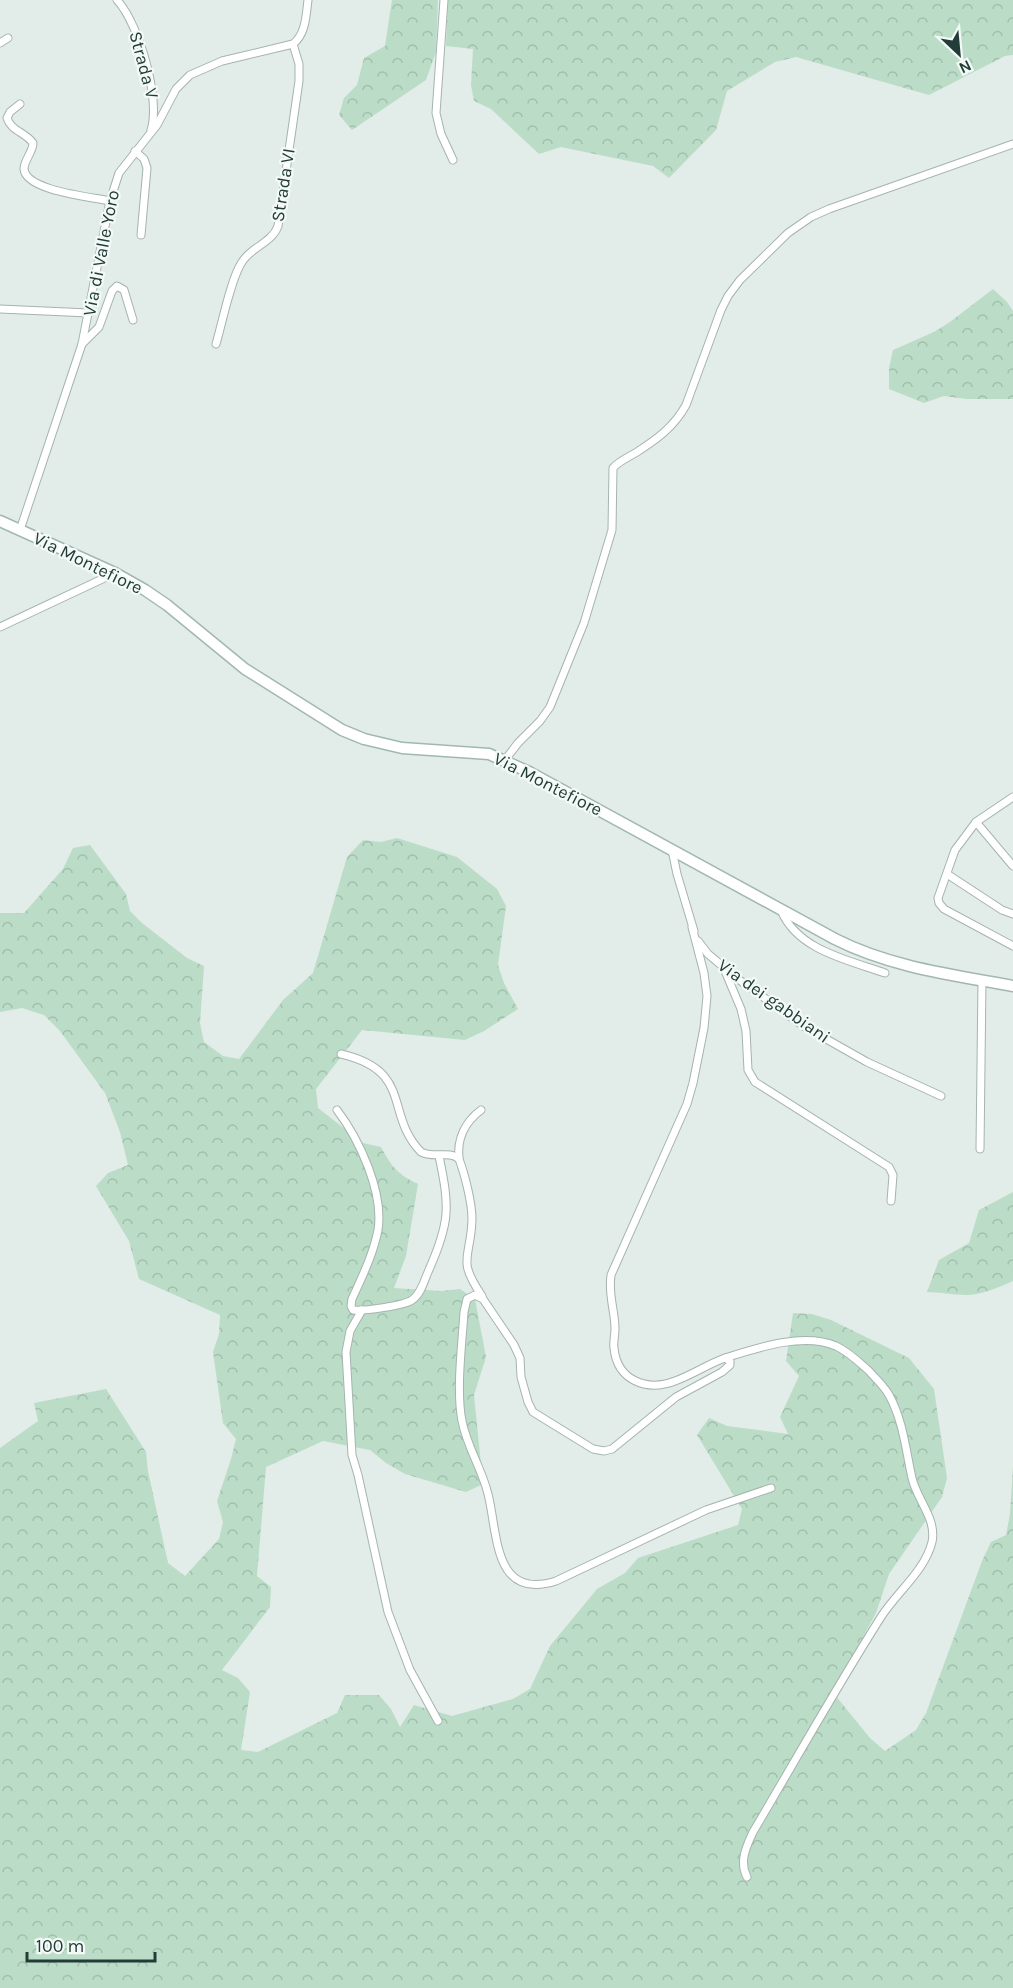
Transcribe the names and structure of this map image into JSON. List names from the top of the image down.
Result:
{
  "streets": {
    "main road": ["Via Montefiore"],
    "street": [
      "Strada V",
      "Strada VI",
      "Via di Valle Yoro",
      "Via dei gabbiani"
    ]
  },
  "crossings": [
    ["Strada V", "Via di Valle Yoro"],
    ["Strada VI", "Via di Valle Yoro"],
    ["Via di Valle Yoro", "Via Montefiore"],
    ["Via Montefiore", "Via dei gabbiani"]
  ],
  "scale_bar": "100 m",
  "north": "bottom right"
}
